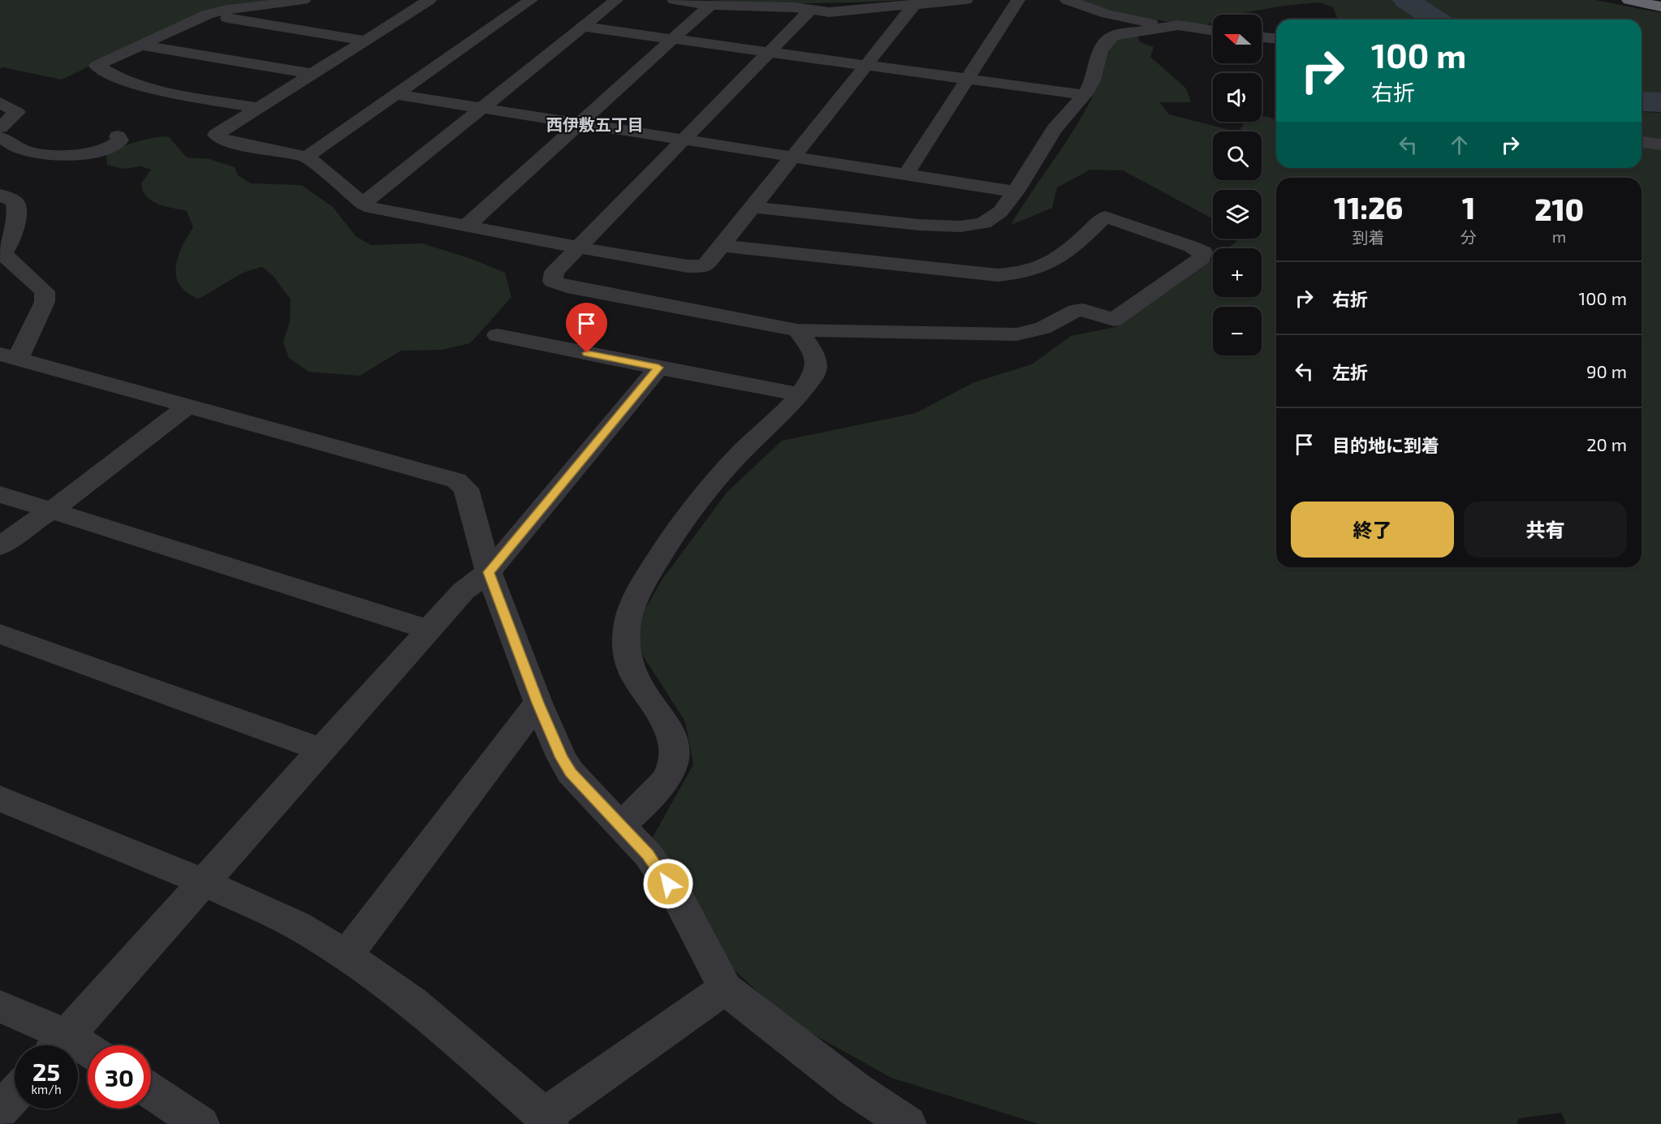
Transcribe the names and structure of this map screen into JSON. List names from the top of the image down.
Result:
{
  "districts": ["西伊敷五丁目"],
  "north": "left",
  "page": {
    "map_buttons": ["+", "−"],
    "turn": ["100 m", "右折"],
    "eta": [
      "11:26",
      "到着",
      "1",
      "分",
      "210",
      "m"
    ],
    "list": [
      {
        "name": "右折",
        "value": "100 m"
      },
      {
        "name": "左折",
        "value": "90 m"
      },
      {
        "name": "目的地に到着",
        "value": "20 m"
      }
    ],
    "buttons": ["終了", "共有"],
    "speed": "25 km/h",
    "limit": "30"
  }
}
